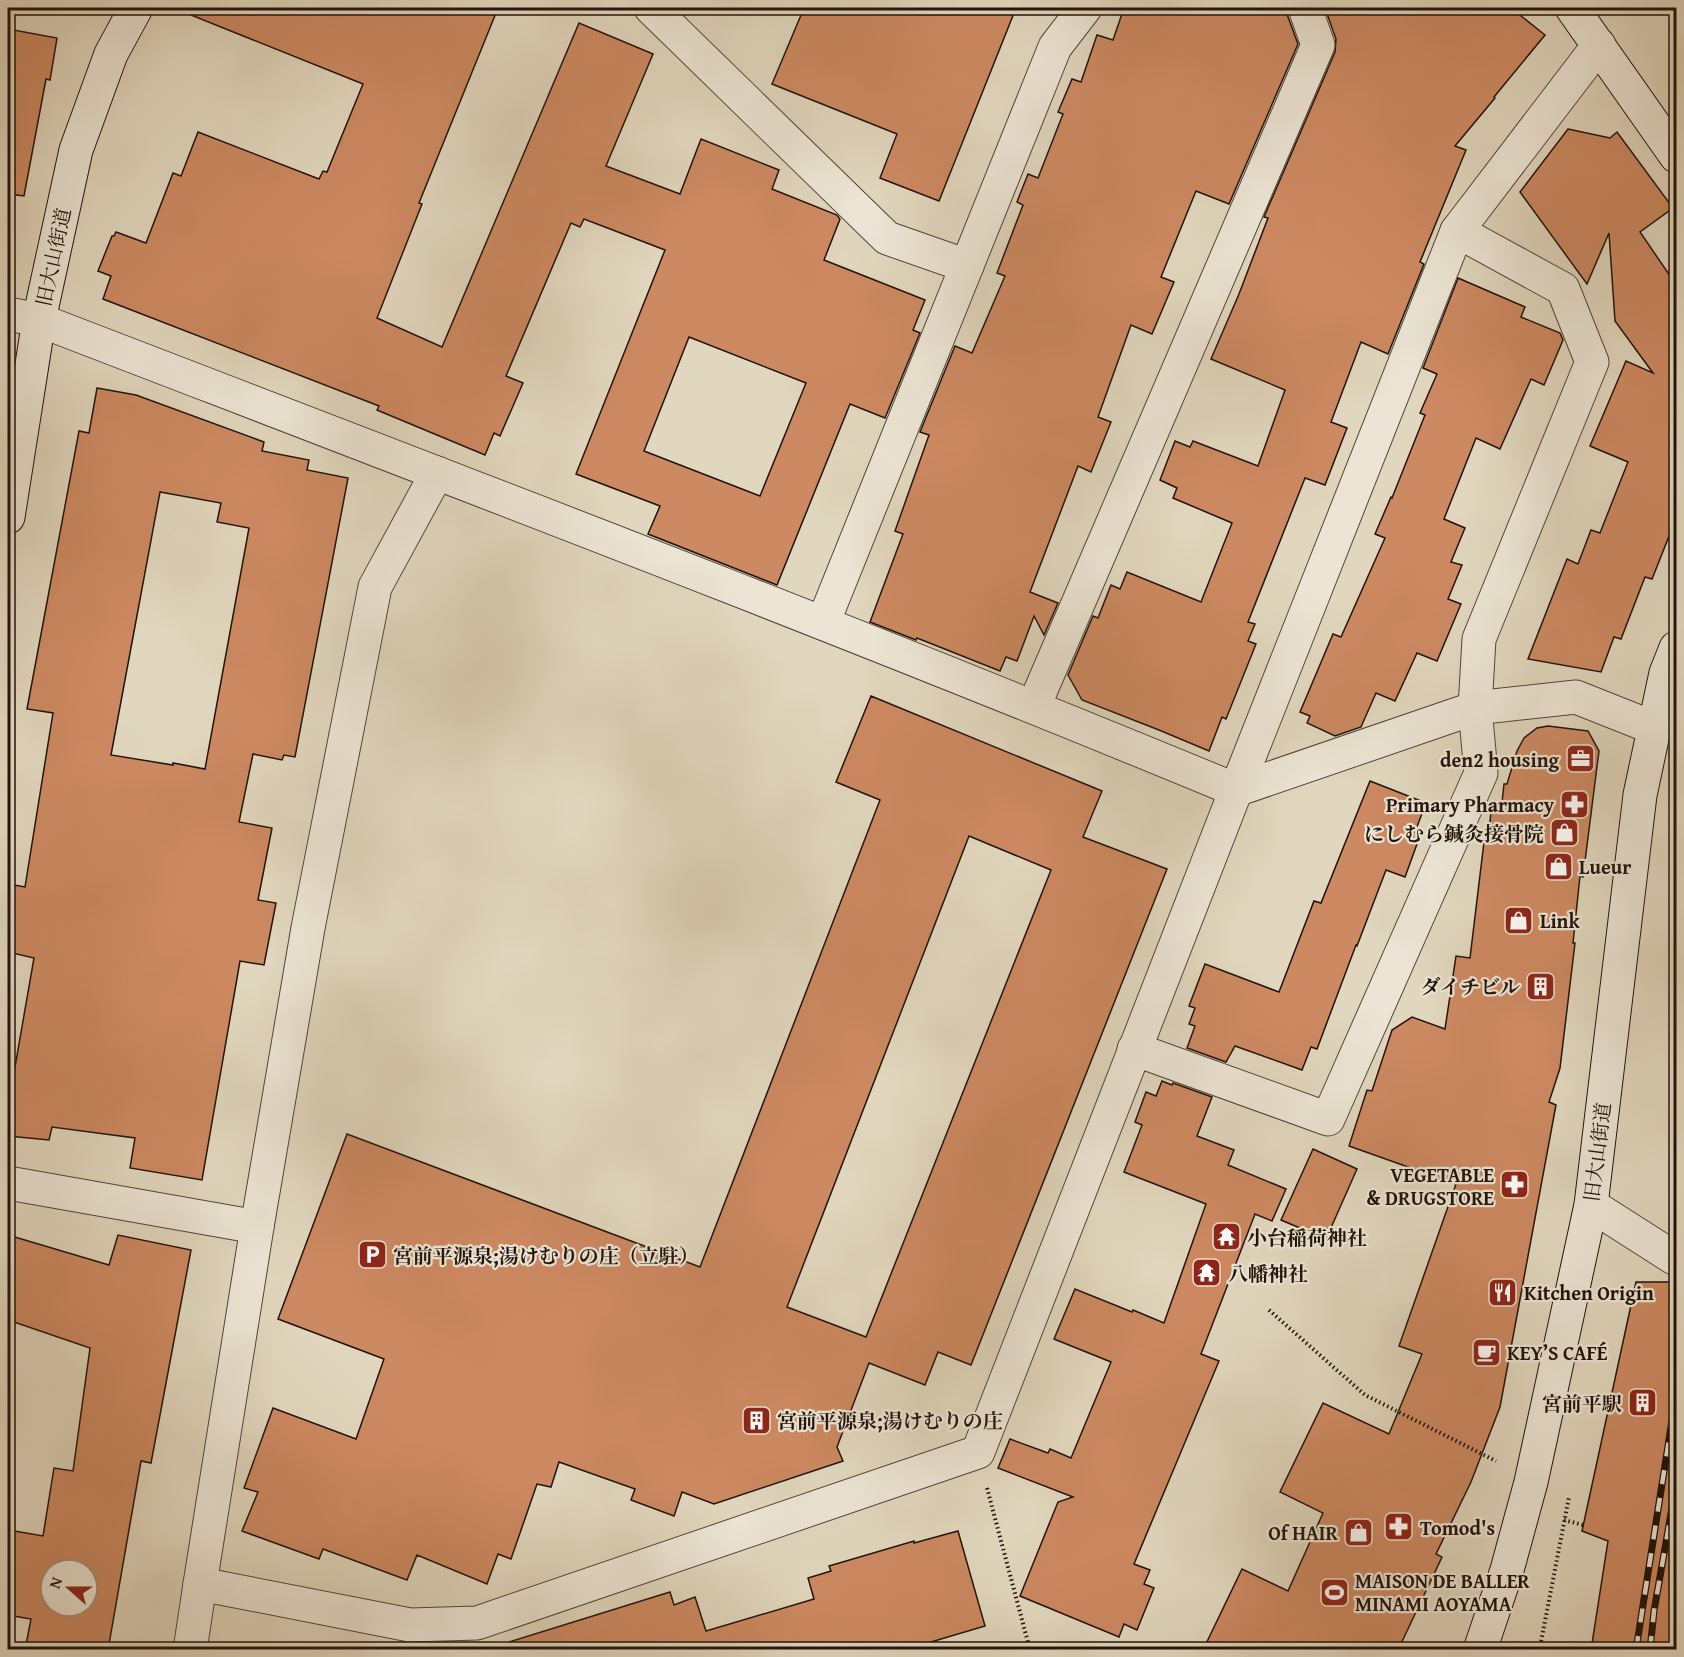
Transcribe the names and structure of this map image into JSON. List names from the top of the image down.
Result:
{
  "streets": {
    "street": ["旧大山街道"]
  },
  "places": {
    "office": ["den2 housing"],
    "pharmacy": ["Primary Pharmacy", "VEGETABLE & DRUGSTORE", "Tomod's"],
    "shop": [
      "にしむら鍼灸接骨院",
      "Lueur",
      "Link",
      "Of HAIR"
    ],
    "building": ["ダイチビル", "宮前平駅", "宮前平源泉;湯けむりの庄"],
    "temple": ["小台稲荷神社", "八幡神社"],
    "parking": ["宮前平源泉;湯けむりの庄（立駐）"],
    "restaurant": ["Kitchen Origin"],
    "cafe": ["KEY’S CAFÉ"],
    "sports": ["MAISON DE BALLER MINAMI AOYAMA"]
  },
  "north": "left"
}
